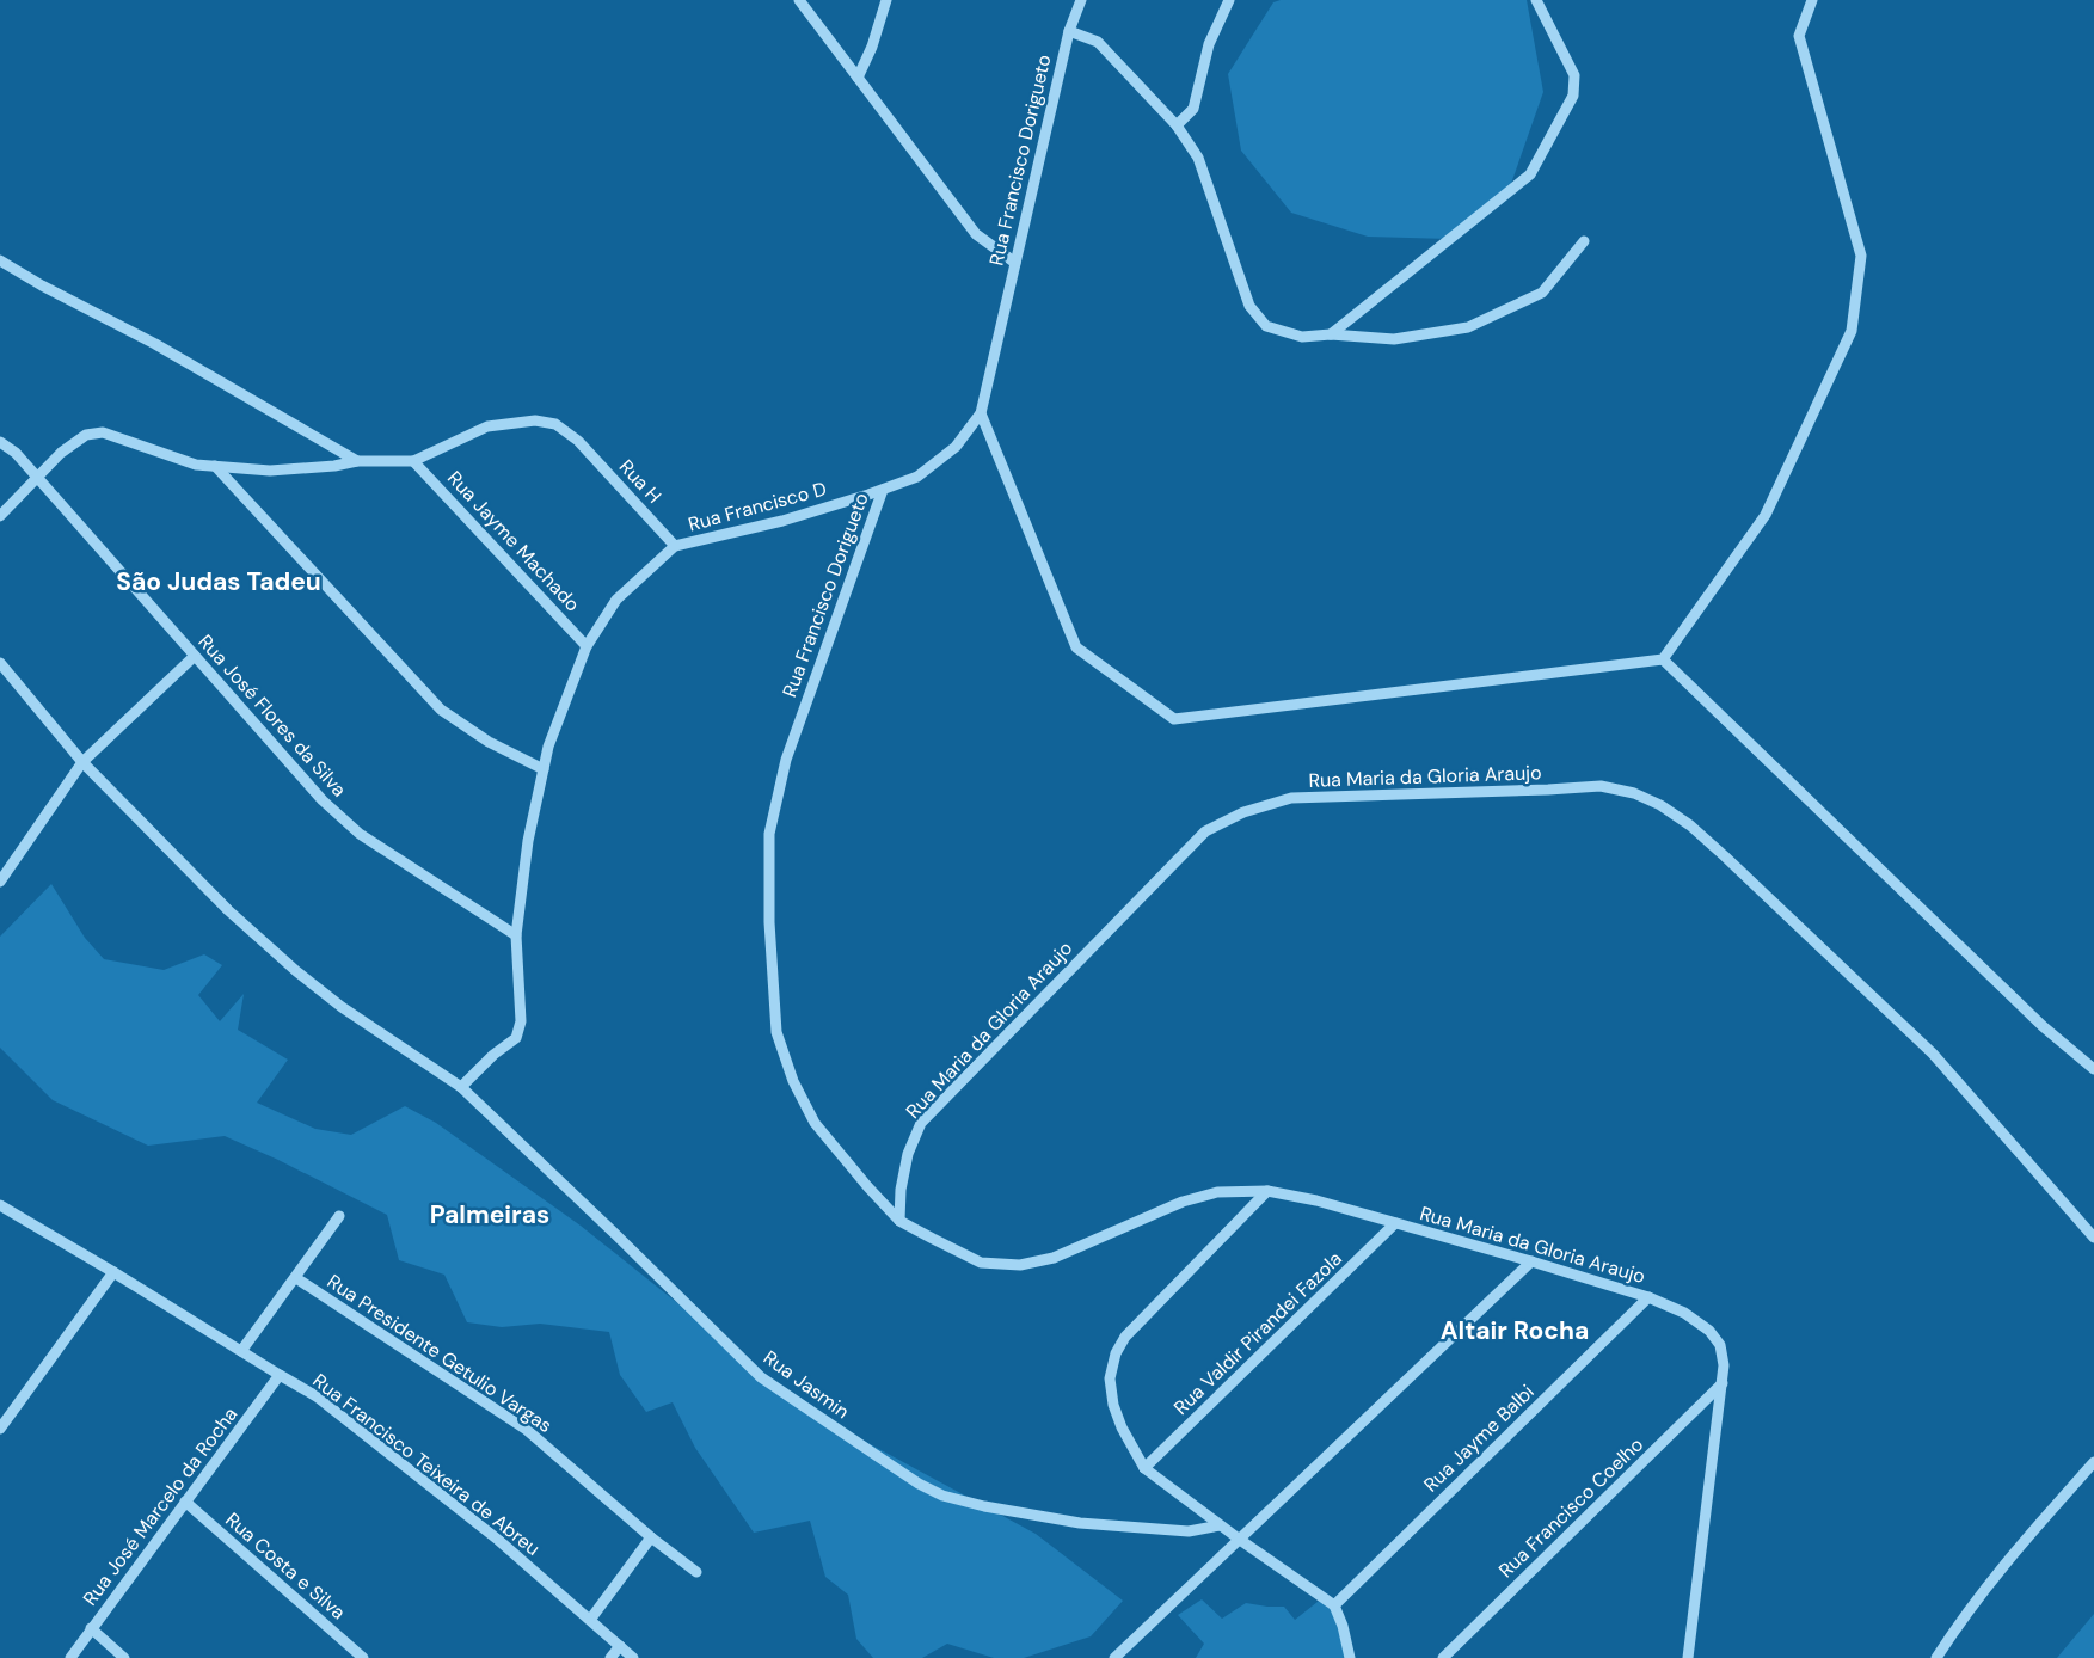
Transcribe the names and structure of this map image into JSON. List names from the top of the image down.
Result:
{
  "streets": {
    "street": [
      "Rua Francisco Dorigueto",
      "Rua H",
      "Rua Francisco D",
      "Rua Jayme Machado",
      "Rua José Flores da Silva",
      "Rua Maria da Gloria Araujo",
      "Rua Valdir Pirandei Fazola",
      "Rua Presidente Getulio Vargas",
      "Rua Jasmin",
      "Rua Jayme Balbi",
      "Rua Francisco Teixeira de Abreu",
      "Rua José Marcelo da Rocha",
      "Rua Francisco Coelho",
      "Rua Costa e Silva"
    ]
  },
  "crossings": [
    ["Rua Francisco Dorigueto", "Rua Francisco D"],
    ["Rua Francisco Dorigueto", "Rua Maria da Gloria Araujo"],
    ["Rua H", "Rua Francisco D"],
    ["Rua H", "Rua Jayme Machado"],
    ["Rua Maria da Gloria Araujo", "Rua Valdir Pirandei Fazola"],
    ["Rua Maria da Gloria Araujo", "Rua Jayme Balbi"],
    ["Rua Maria da Gloria Araujo", "Rua Francisco Coelho"],
    ["Rua Francisco Teixeira de Abreu", "Rua José Marcelo da Rocha"],
    ["Rua José Marcelo da Rocha", "Rua Costa e Silva"]
  ],
  "districts": ["São Judas Tadeu", "Palmeiras", "Altair Rocha"]
}
